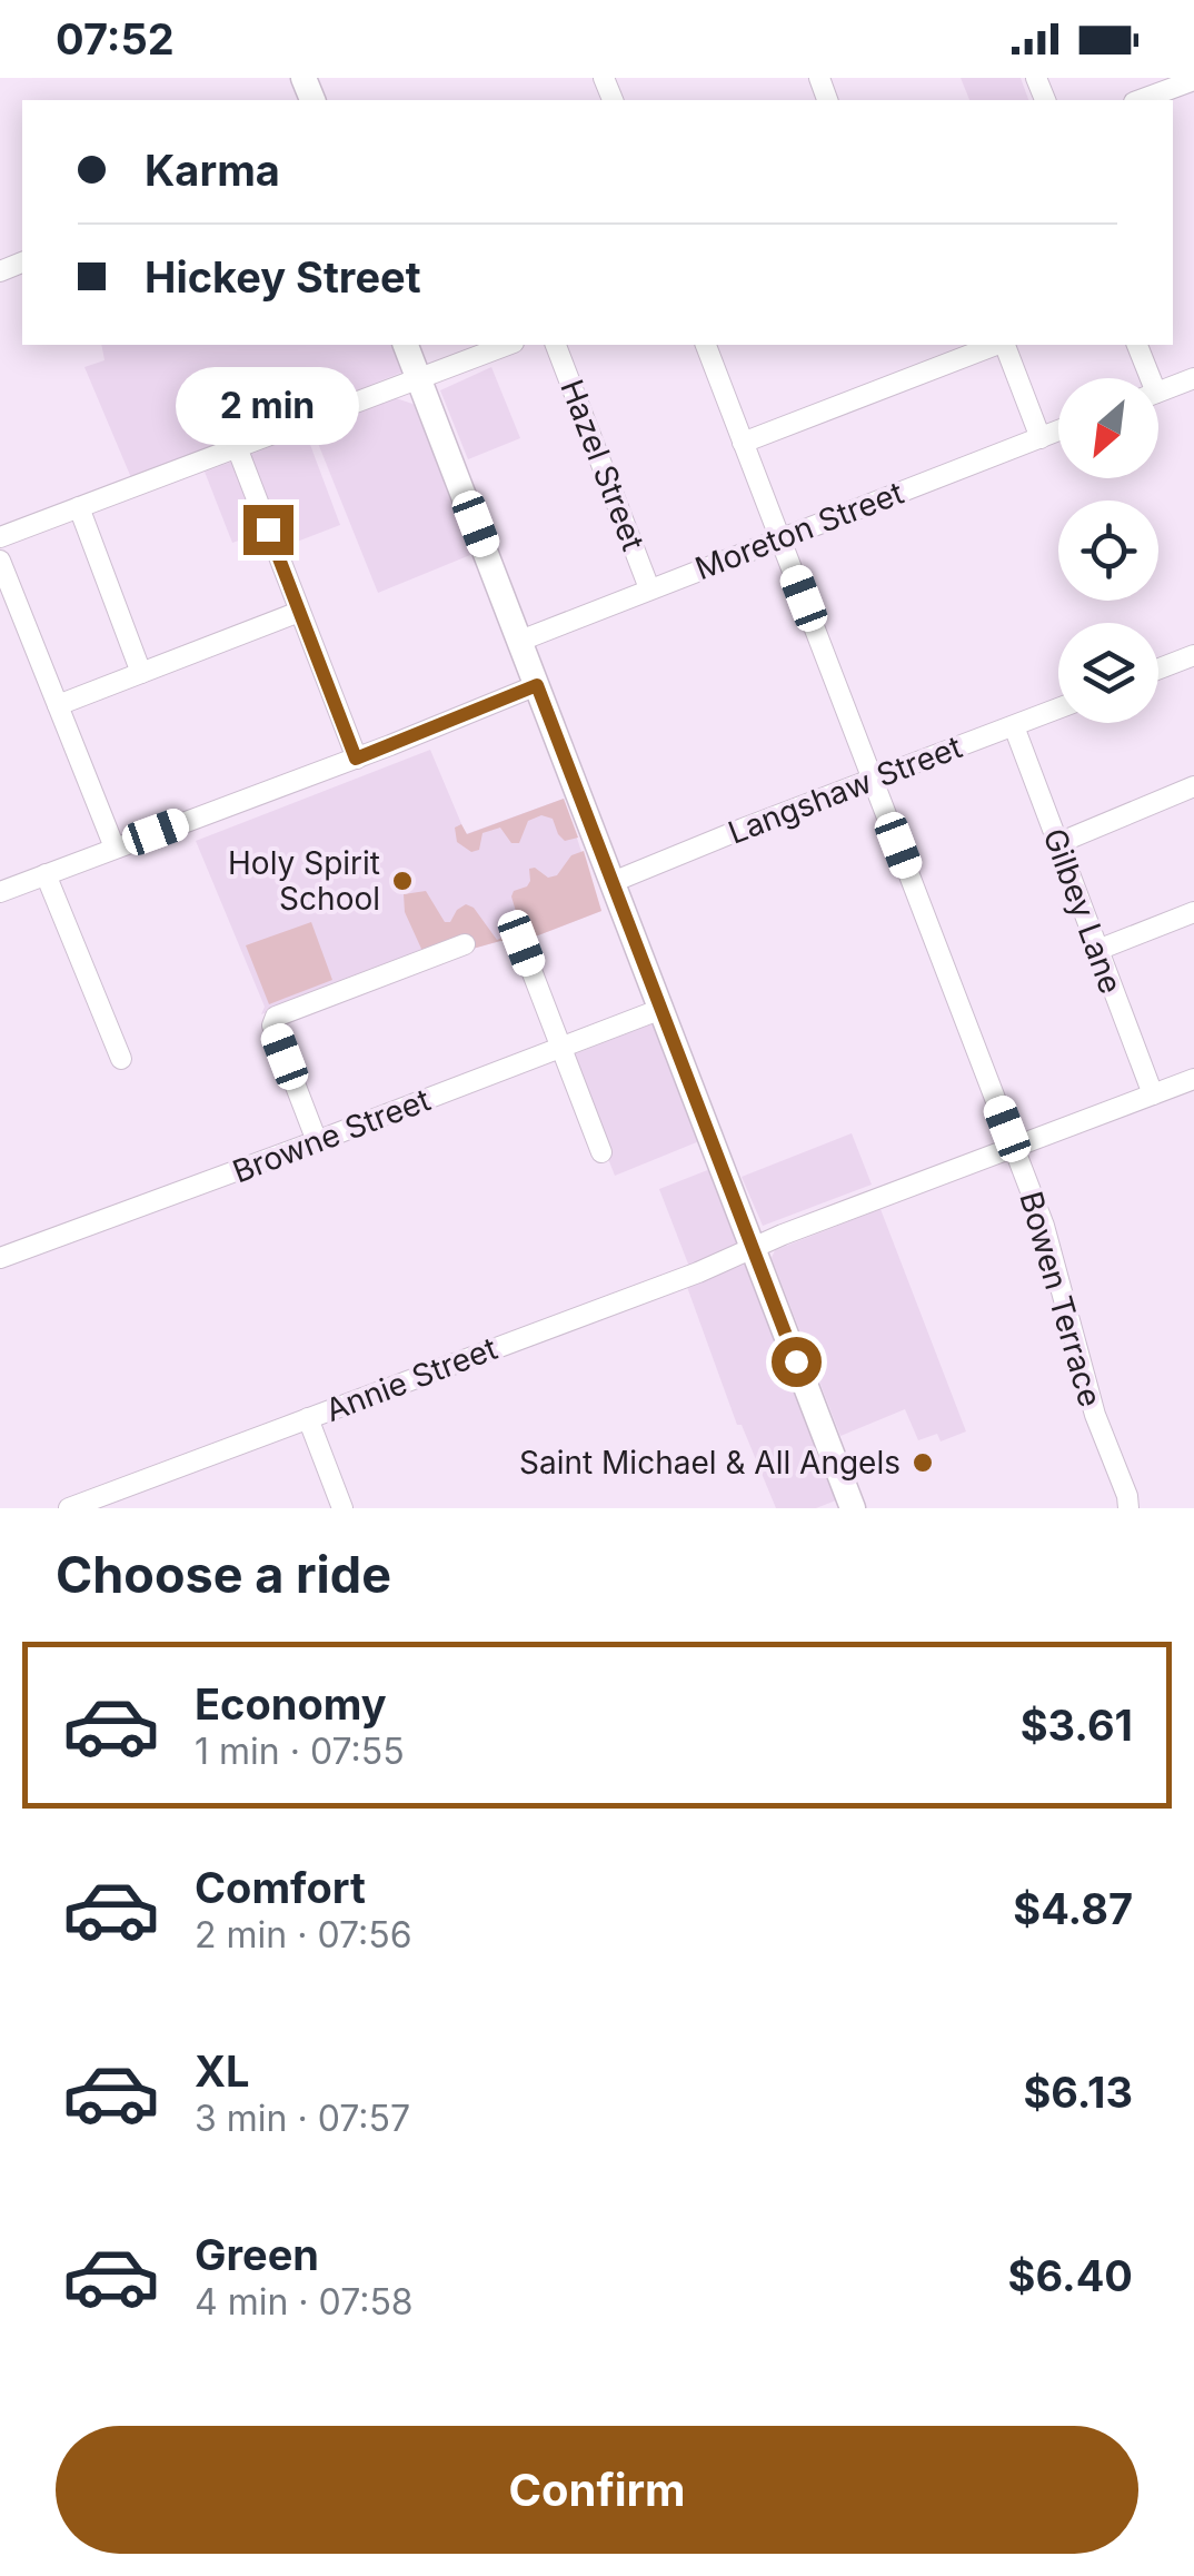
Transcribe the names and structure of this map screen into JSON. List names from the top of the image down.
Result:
{
  "streets": {
    "street": [
      "Hazel Street",
      "Moreton Street",
      "Langshaw Street",
      "Gilbey Lane",
      "Browne Street",
      "Bowen Terrace",
      "Annie Street"
    ]
  },
  "crossings": [
    ["Hazel Street", "Moreton Street"],
    ["Moreton Street", "Bowen Terrace"],
    ["Langshaw Street", "Gilbey Lane"],
    ["Langshaw Street", "Bowen Terrace"],
    ["Gilbey Lane", "Annie Street"],
    ["Bowen Terrace", "Annie Street"]
  ],
  "places": ["Holy Spirit School", "Saint Michael & All Angels"],
  "north": "bottom left",
  "page": {
    "status": "07:52",
    "banner": ["Karma", "Hickey Street"],
    "bubble": "2 min",
    "heading": "Choose a ride",
    "list": [
      {
        "name": "Economy",
        "note": "1 min · 07:55",
        "value": "$3.61"
      },
      {
        "name": "Comfort",
        "note": "2 min · 07:56",
        "value": "$4.87"
      },
      {
        "name": "XL",
        "note": "3 min · 07:57",
        "value": "$6.13"
      },
      {
        "name": "Green",
        "note": "4 min · 07:58",
        "value": "$6.40"
      }
    ],
    "buttons": "Confirm"
  }
}
